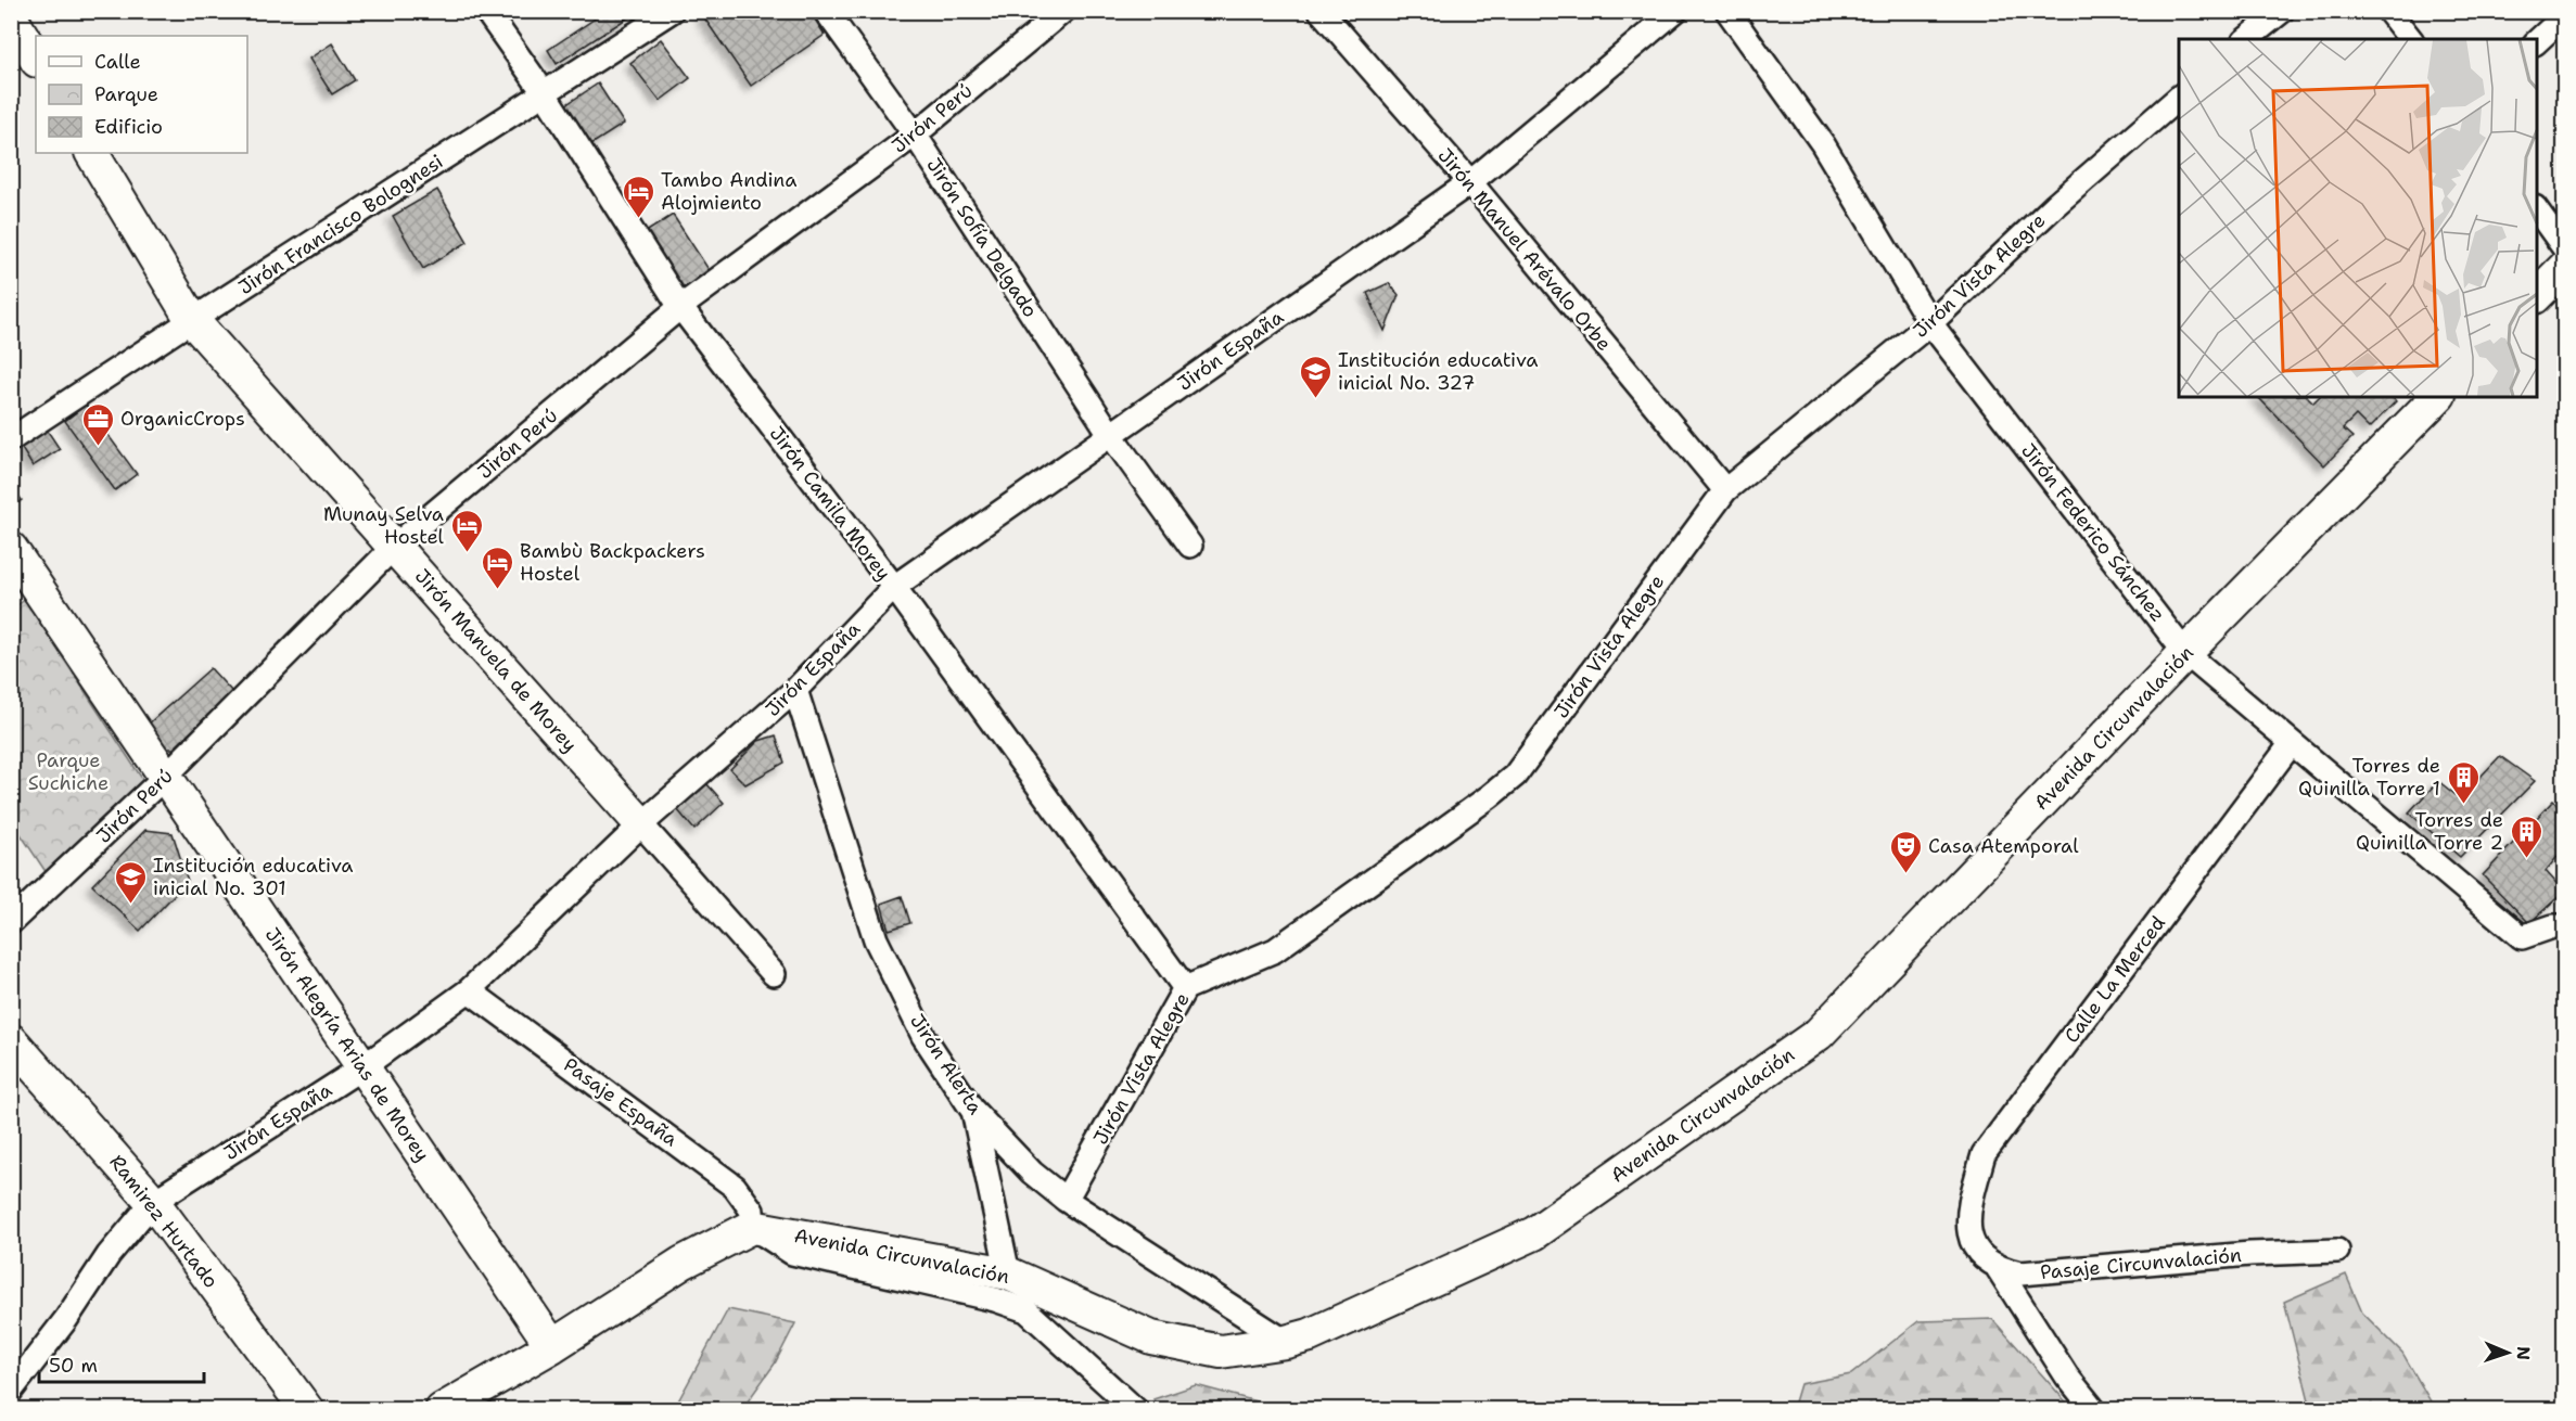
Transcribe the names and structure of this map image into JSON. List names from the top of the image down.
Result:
{
  "streets": {
    "street": [
      "Jirón Perú",
      "Jirón Francisco Bolognesi",
      "Jirón Sofía Delgado",
      "Jirón Manuel Arévalo Orbe",
      "Jirón Vista Alegre",
      "Jirón España",
      "Jirón Camila Morey",
      "Jirón Federico Sánchez",
      "Jirón Manuela de Morey",
      "Avenida Circunvalación",
      "Calle La Merced",
      "Jirón Alegría Arias de Morey",
      "Jirón Alerta",
      "Pasaje España",
      "Ramirez Hurtado",
      "Pasaje Circunvalación"
    ]
  },
  "crossings": [
    ["Jirón Perú", "Jirón Sofía Delgado"],
    ["Jirón Perú", "Jirón Camila Morey"],
    ["Jirón Perú", "Jirón Manuela de Morey"],
    ["Jirón Perú", "Jirón Alegría Arias de Morey"],
    ["Jirón Francisco Bolognesi", "Jirón Camila Morey"],
    ["Jirón Francisco Bolognesi", "Jirón Manuela de Morey"],
    ["Jirón Sofía Delgado", "Jirón España"],
    ["Jirón Manuel Arévalo Orbe", "Jirón Vista Alegre"],
    ["Jirón Manuel Arévalo Orbe", "Jirón España"],
    ["Jirón Vista Alegre", "Jirón Camila Morey"],
    ["Jirón Vista Alegre", "Jirón Federico Sánchez"],
    ["Jirón Vista Alegre", "Jirón Alerta"],
    ["Jirón España", "Jirón Camila Morey"],
    ["Jirón España", "Jirón Manuela de Morey"],
    ["Jirón España", "Jirón Alegría Arias de Morey"],
    ["Jirón España", "Jirón Alerta"],
    ["Jirón España", "Pasaje España"],
    ["Jirón España", "Ramirez Hurtado"],
    ["Jirón Federico Sánchez", "Avenida Circunvalación"],
    ["Jirón Federico Sánchez", "Calle La Merced"],
    ["Avenida Circunvalación", "Jirón Alerta"],
    ["Avenida Circunvalación", "Pasaje España"],
    ["Calle La Merced", "Pasaje Circunvalación"]
  ],
  "parks": ["Parque Suchiche"],
  "places": {
    "hotel": ["Tambo Andina Alojmiento", "Munay Selva Hostel", "Bambù Backpackers Hostel"],
    "school or university": ["Institución educativa inicial No. 327", "Institución educativa inicial No. 301"],
    "office": ["OrganicCrops"],
    "building": ["Torres de Quinilla Torre 1", "Torres de Quinilla Torre 2"],
    "theatre": ["Casa Atemporal"]
  },
  "legend": ["Calle", "Parque", "Edificio"],
  "scale_bar": "50 m",
  "north": "right"
}
